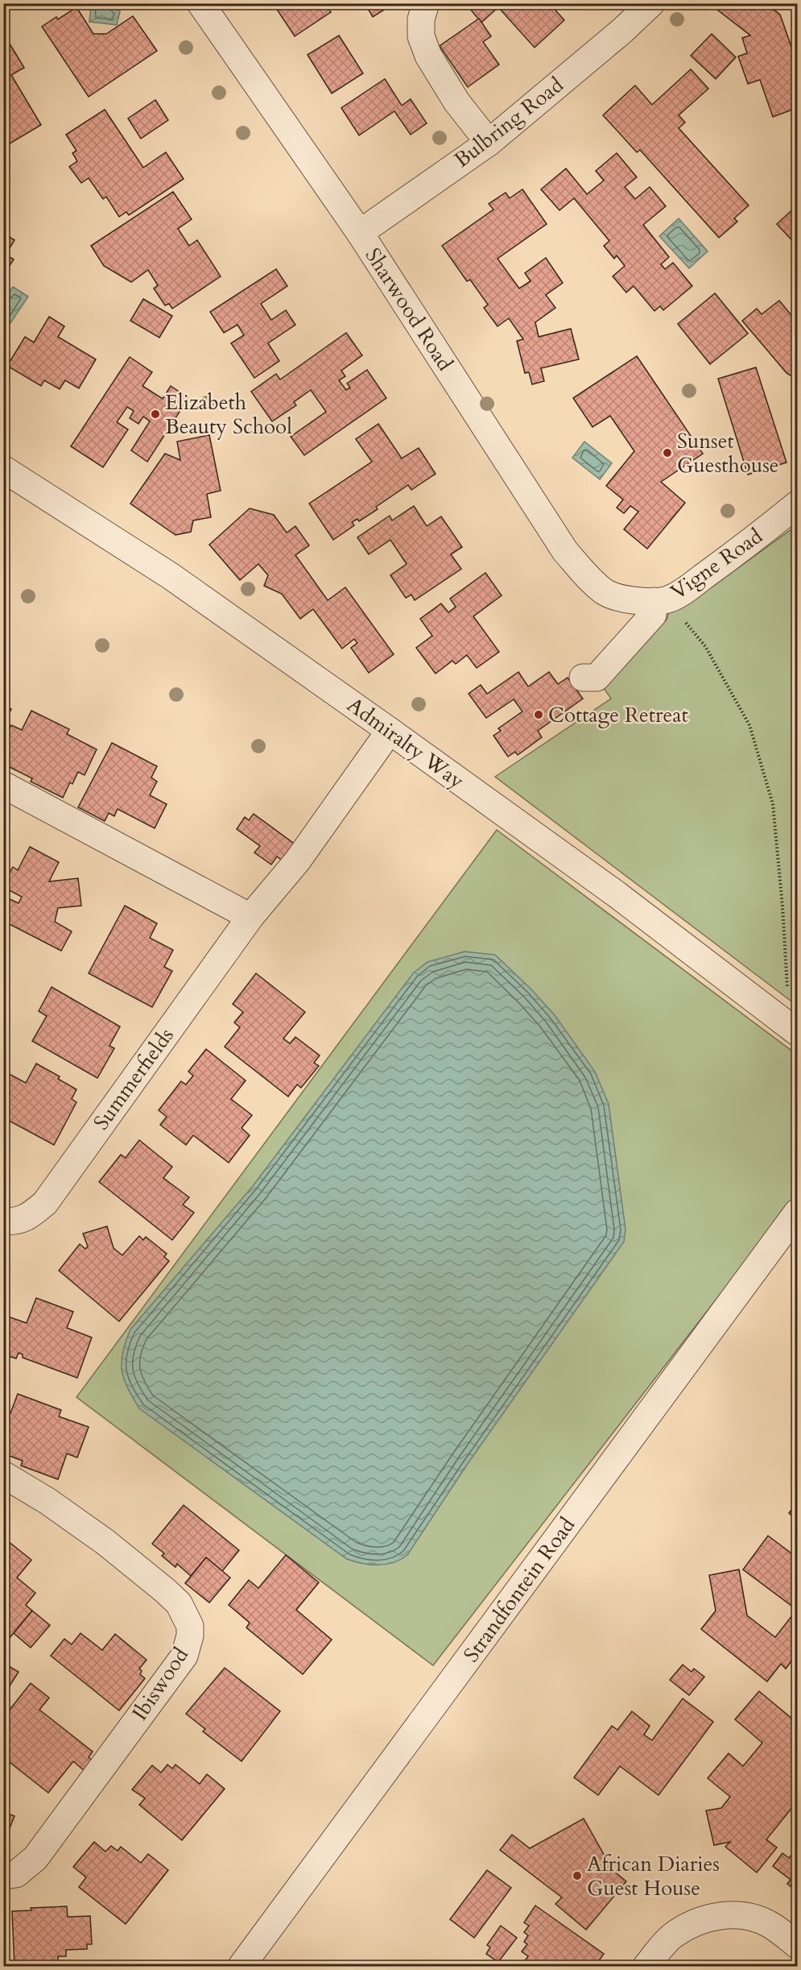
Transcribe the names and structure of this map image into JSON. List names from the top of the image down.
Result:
{
  "streets": {
    "street": [
      "Bulbring Road",
      "Sharwood Road",
      "Vigne Road",
      "Admiralty Way",
      "Summerfields",
      "Strandfontein Road",
      "Ibiswood"
    ]
  },
  "crossings": [
    ["Bulbring Road", "Sharwood Road"],
    ["Sharwood Road", "Vigne Road"],
    ["Admiralty Way", "Summerfields"]
  ],
  "places": [
    "Elizabeth Beauty School",
    "Sunset Guesthouse",
    "Cottage Retreat",
    "African Diaries Guest House"
  ]
}
